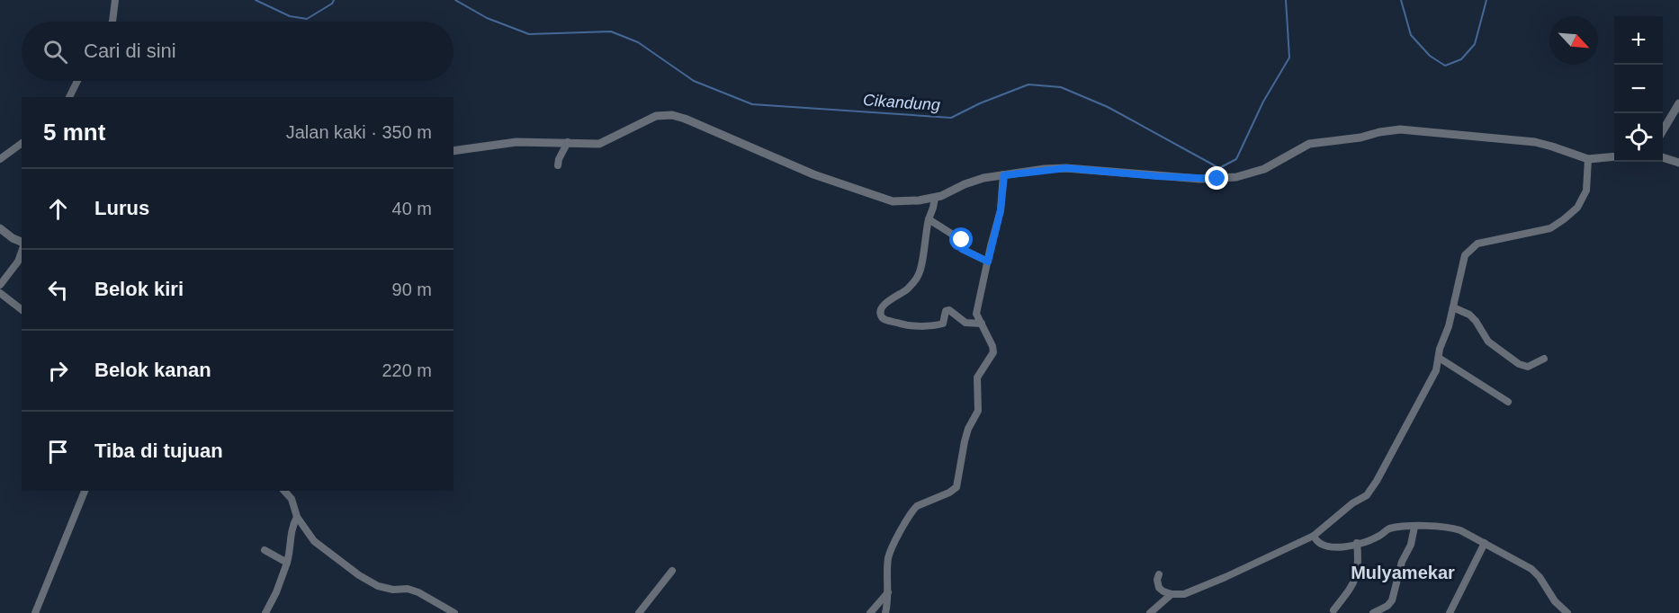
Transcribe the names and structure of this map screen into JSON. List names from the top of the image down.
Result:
{
  "districts": ["Mulyamekar"],
  "water": ["Cikandung"],
  "north": "bottom right",
  "page": {
    "map_buttons": ["+", "−"],
    "search": "Cari di sini",
    "heading": ["5 mnt", "Jalan kaki · 350 m"],
    "list": [
      ["Lurus", "40 m"],
      ["Belok kiri", "90 m"],
      ["Belok kanan", "220 m"],
      "Tiba di tujuan"
    ]
  }
}
